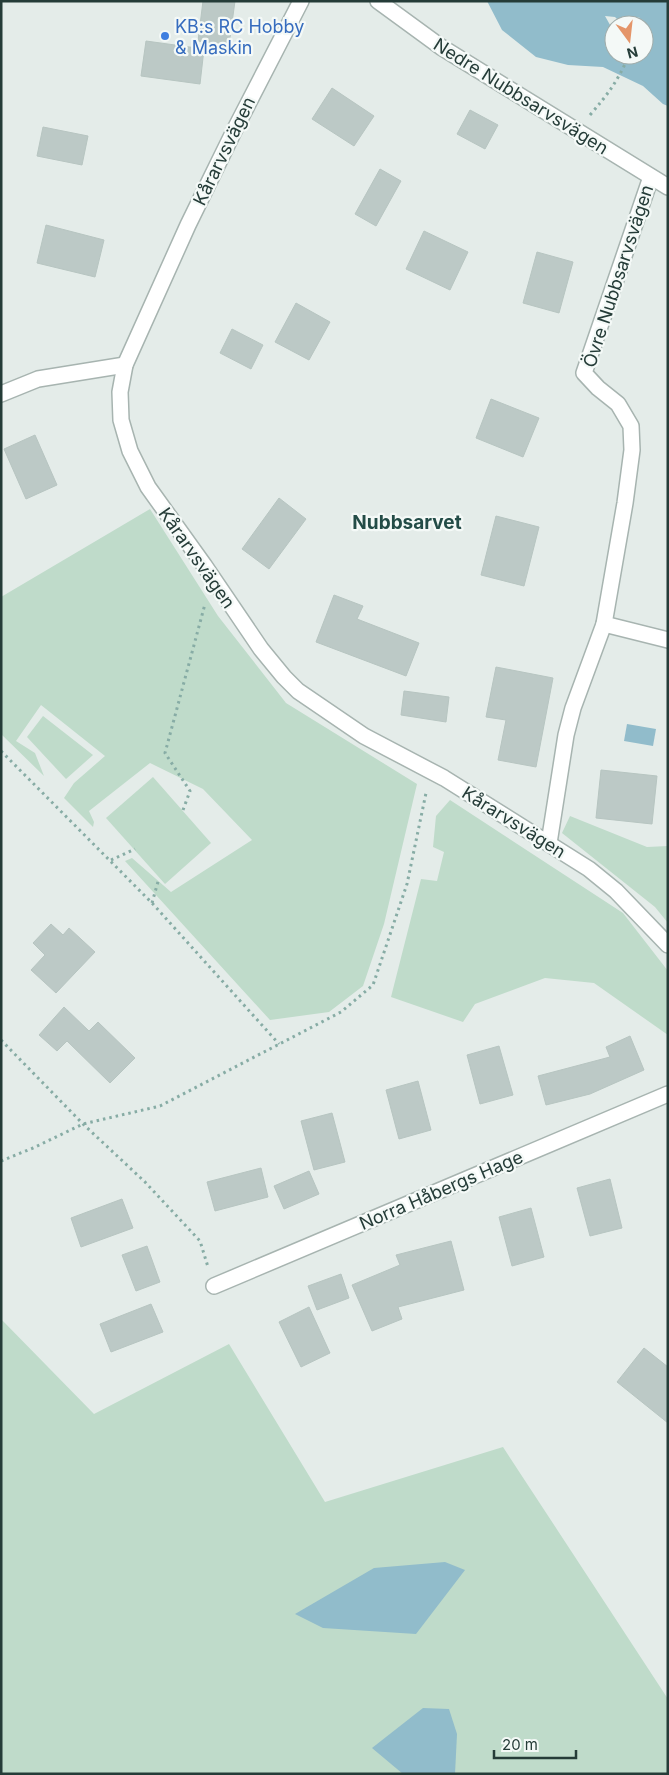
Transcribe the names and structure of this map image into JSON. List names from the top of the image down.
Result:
{
  "streets": {
    "street": [
      "Nedre Nubbsarvsvägen",
      "Kårarvsvägen",
      "Övre Nubbsarvsvägen",
      "Norra Håbergs Hage"
    ]
  },
  "crossings": [
    ["Nedre Nubbsarvsvägen", "Övre Nubbsarvsvägen"],
    ["Kårarvsvägen", "Övre Nubbsarvsvägen"]
  ],
  "districts": ["Nubbsarvet"],
  "places": ["KB:s RC Hobby & Maskin"],
  "scale_bar": "20 m",
  "north": "bottom"
}
